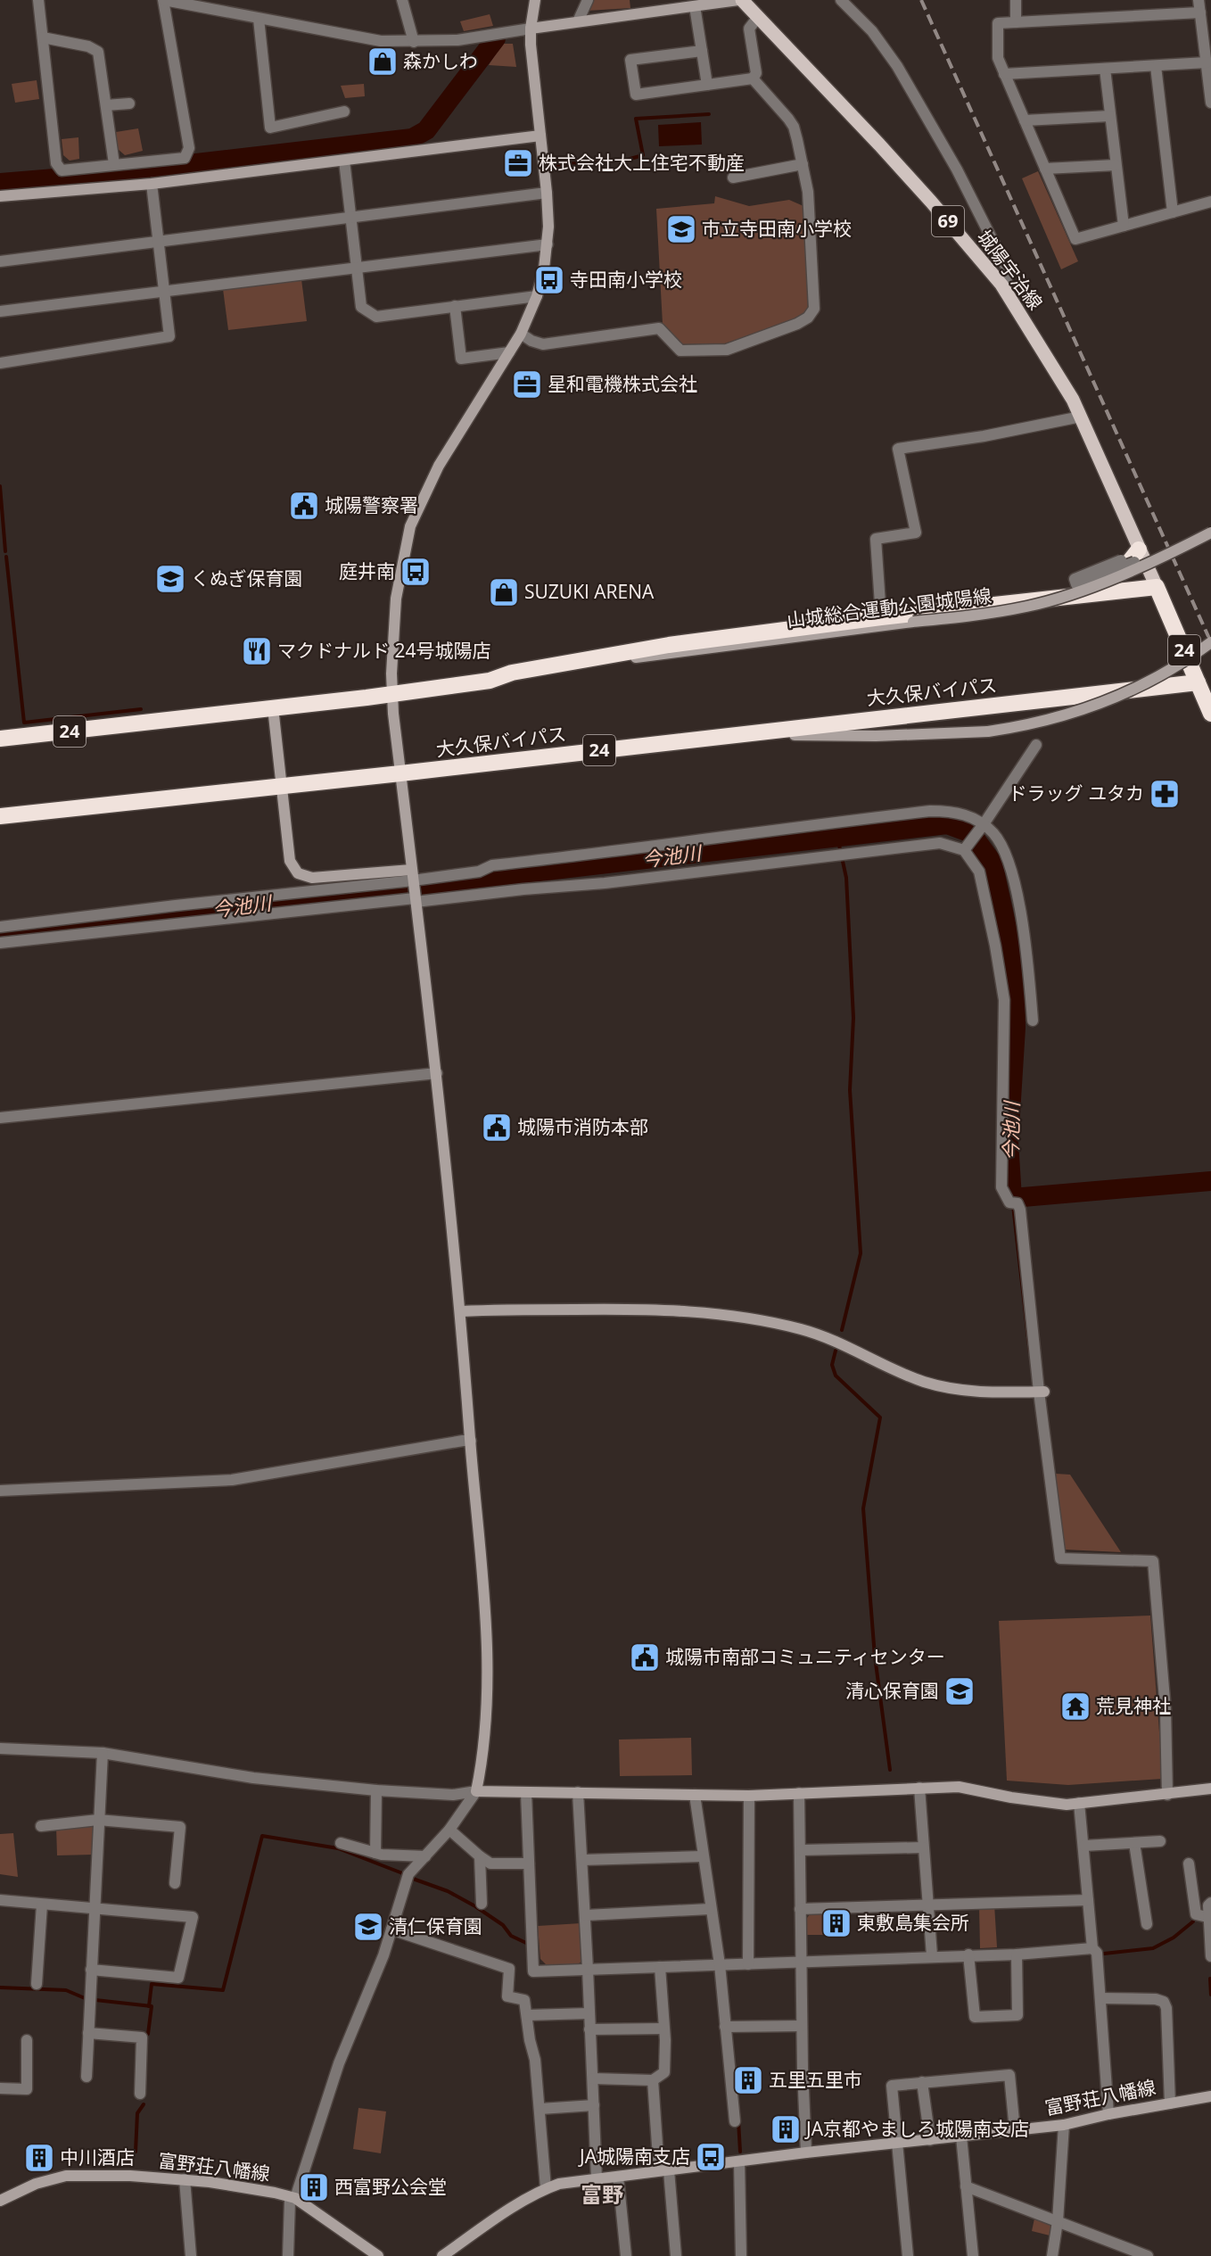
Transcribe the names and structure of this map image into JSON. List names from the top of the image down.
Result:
{
  "streets": {
    "highway": ["24", "大久保バイパス"],
    "main road": ["69", "城陽宇治線"],
    "street": ["山城総合運動公園城陽線", "富野荘八幡線"]
  },
  "crossings": [
    ["城陽宇治線", "24"],
    ["山城総合運動公園城陽線", "24"],
    ["24", "大久保バイパス"]
  ],
  "districts": ["富野"],
  "water": ["今池川"],
  "places": {
    "shop": ["森かしわ", "SUZUKI ARENA"],
    "office": ["株式会社大上住宅不動産", "星和電機株式会社"],
    "school or university": [
      "市立寺田南小学校",
      "くぬぎ保育園",
      "清心保育園",
      "清仁保育園"
    ],
    "bus stop": ["寺田南小学校", "庭井南", "JA城陽南支店"],
    "public building": ["城陽警察署", "城陽市消防本部", "城陽市南部コミュニティセンター"],
    "restaurant": ["マクドナルド 24号城陽店"],
    "pharmacy": ["ドラッグ ユタカ"],
    "temple": ["荒見神社"],
    "building": [
      "東敷島集会所",
      "五里五里市",
      "JA京都やましろ城陽南支店",
      "中川酒店",
      "西富野公会堂"
    ]
  }
}
